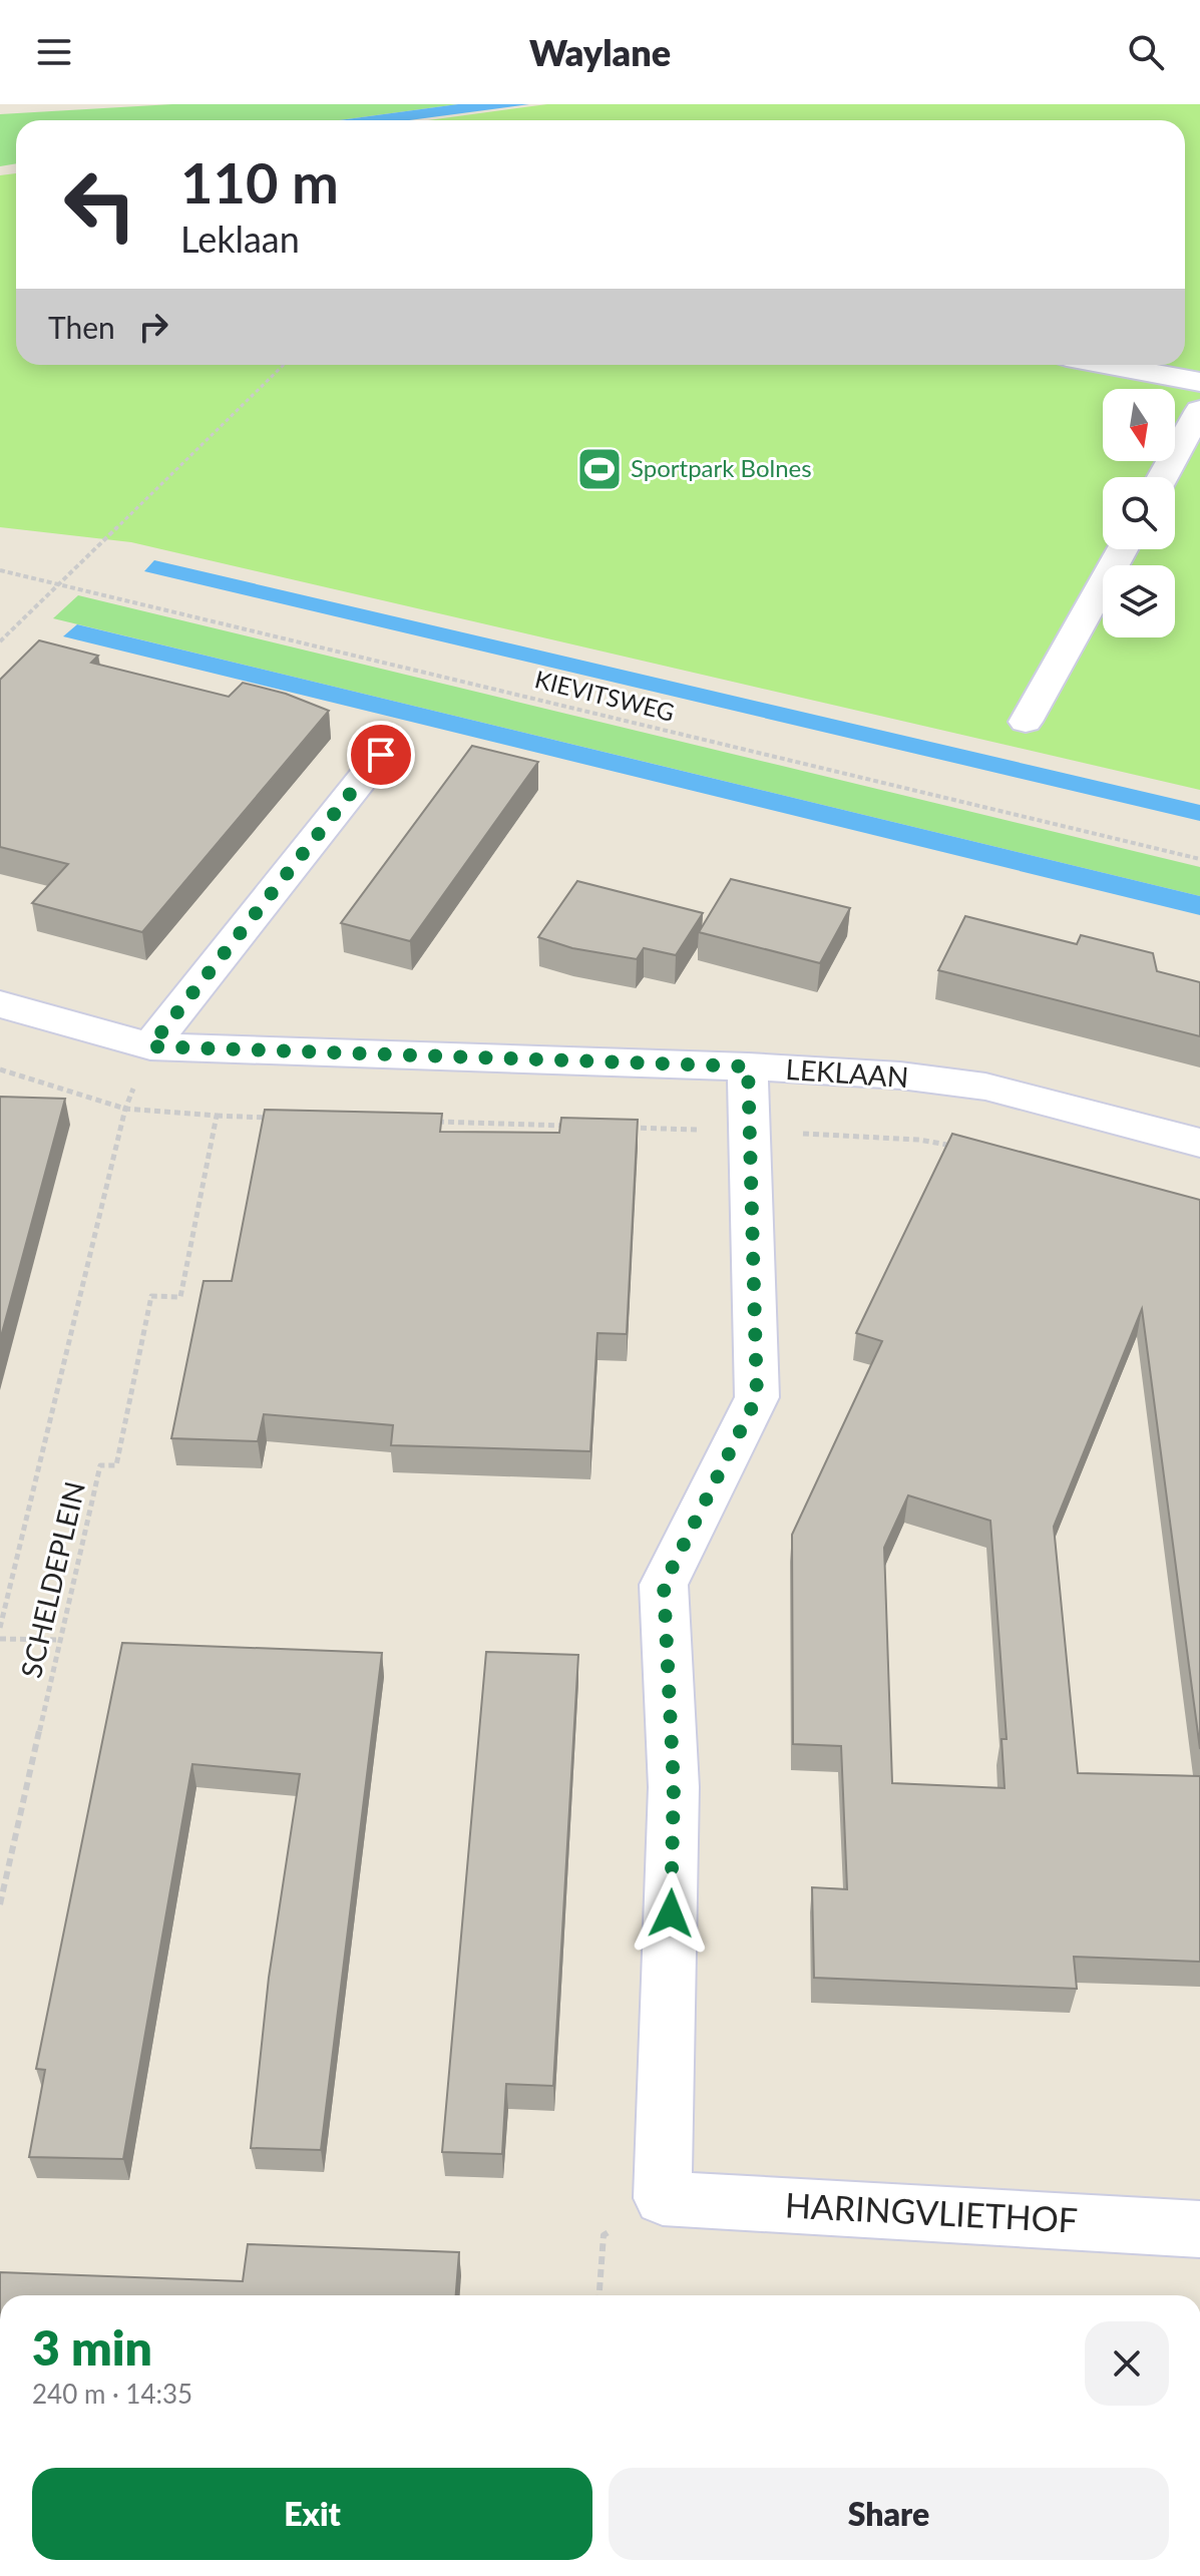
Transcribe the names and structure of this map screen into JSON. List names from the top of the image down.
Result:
{
  "streets": {
    "street": ["LEKLAAN", "HARINGVLIETHOF"],
    "path": ["KIEVITSWEG", "SCHELDEPLEIN"]
  },
  "crossings": [
    ["LEKLAAN", "SCHELDEPLEIN"]
  ],
  "places": {
    "sports": ["Sportpark Bolnes"]
  },
  "north": "bottom",
  "page": {
    "header": "Waylane",
    "turn": ["110 m", "Leklaan"],
    "then": "Then",
    "heading": ["3 min", "240 m · 14:35"],
    "buttons": ["Exit", "Share"]
  }
}
